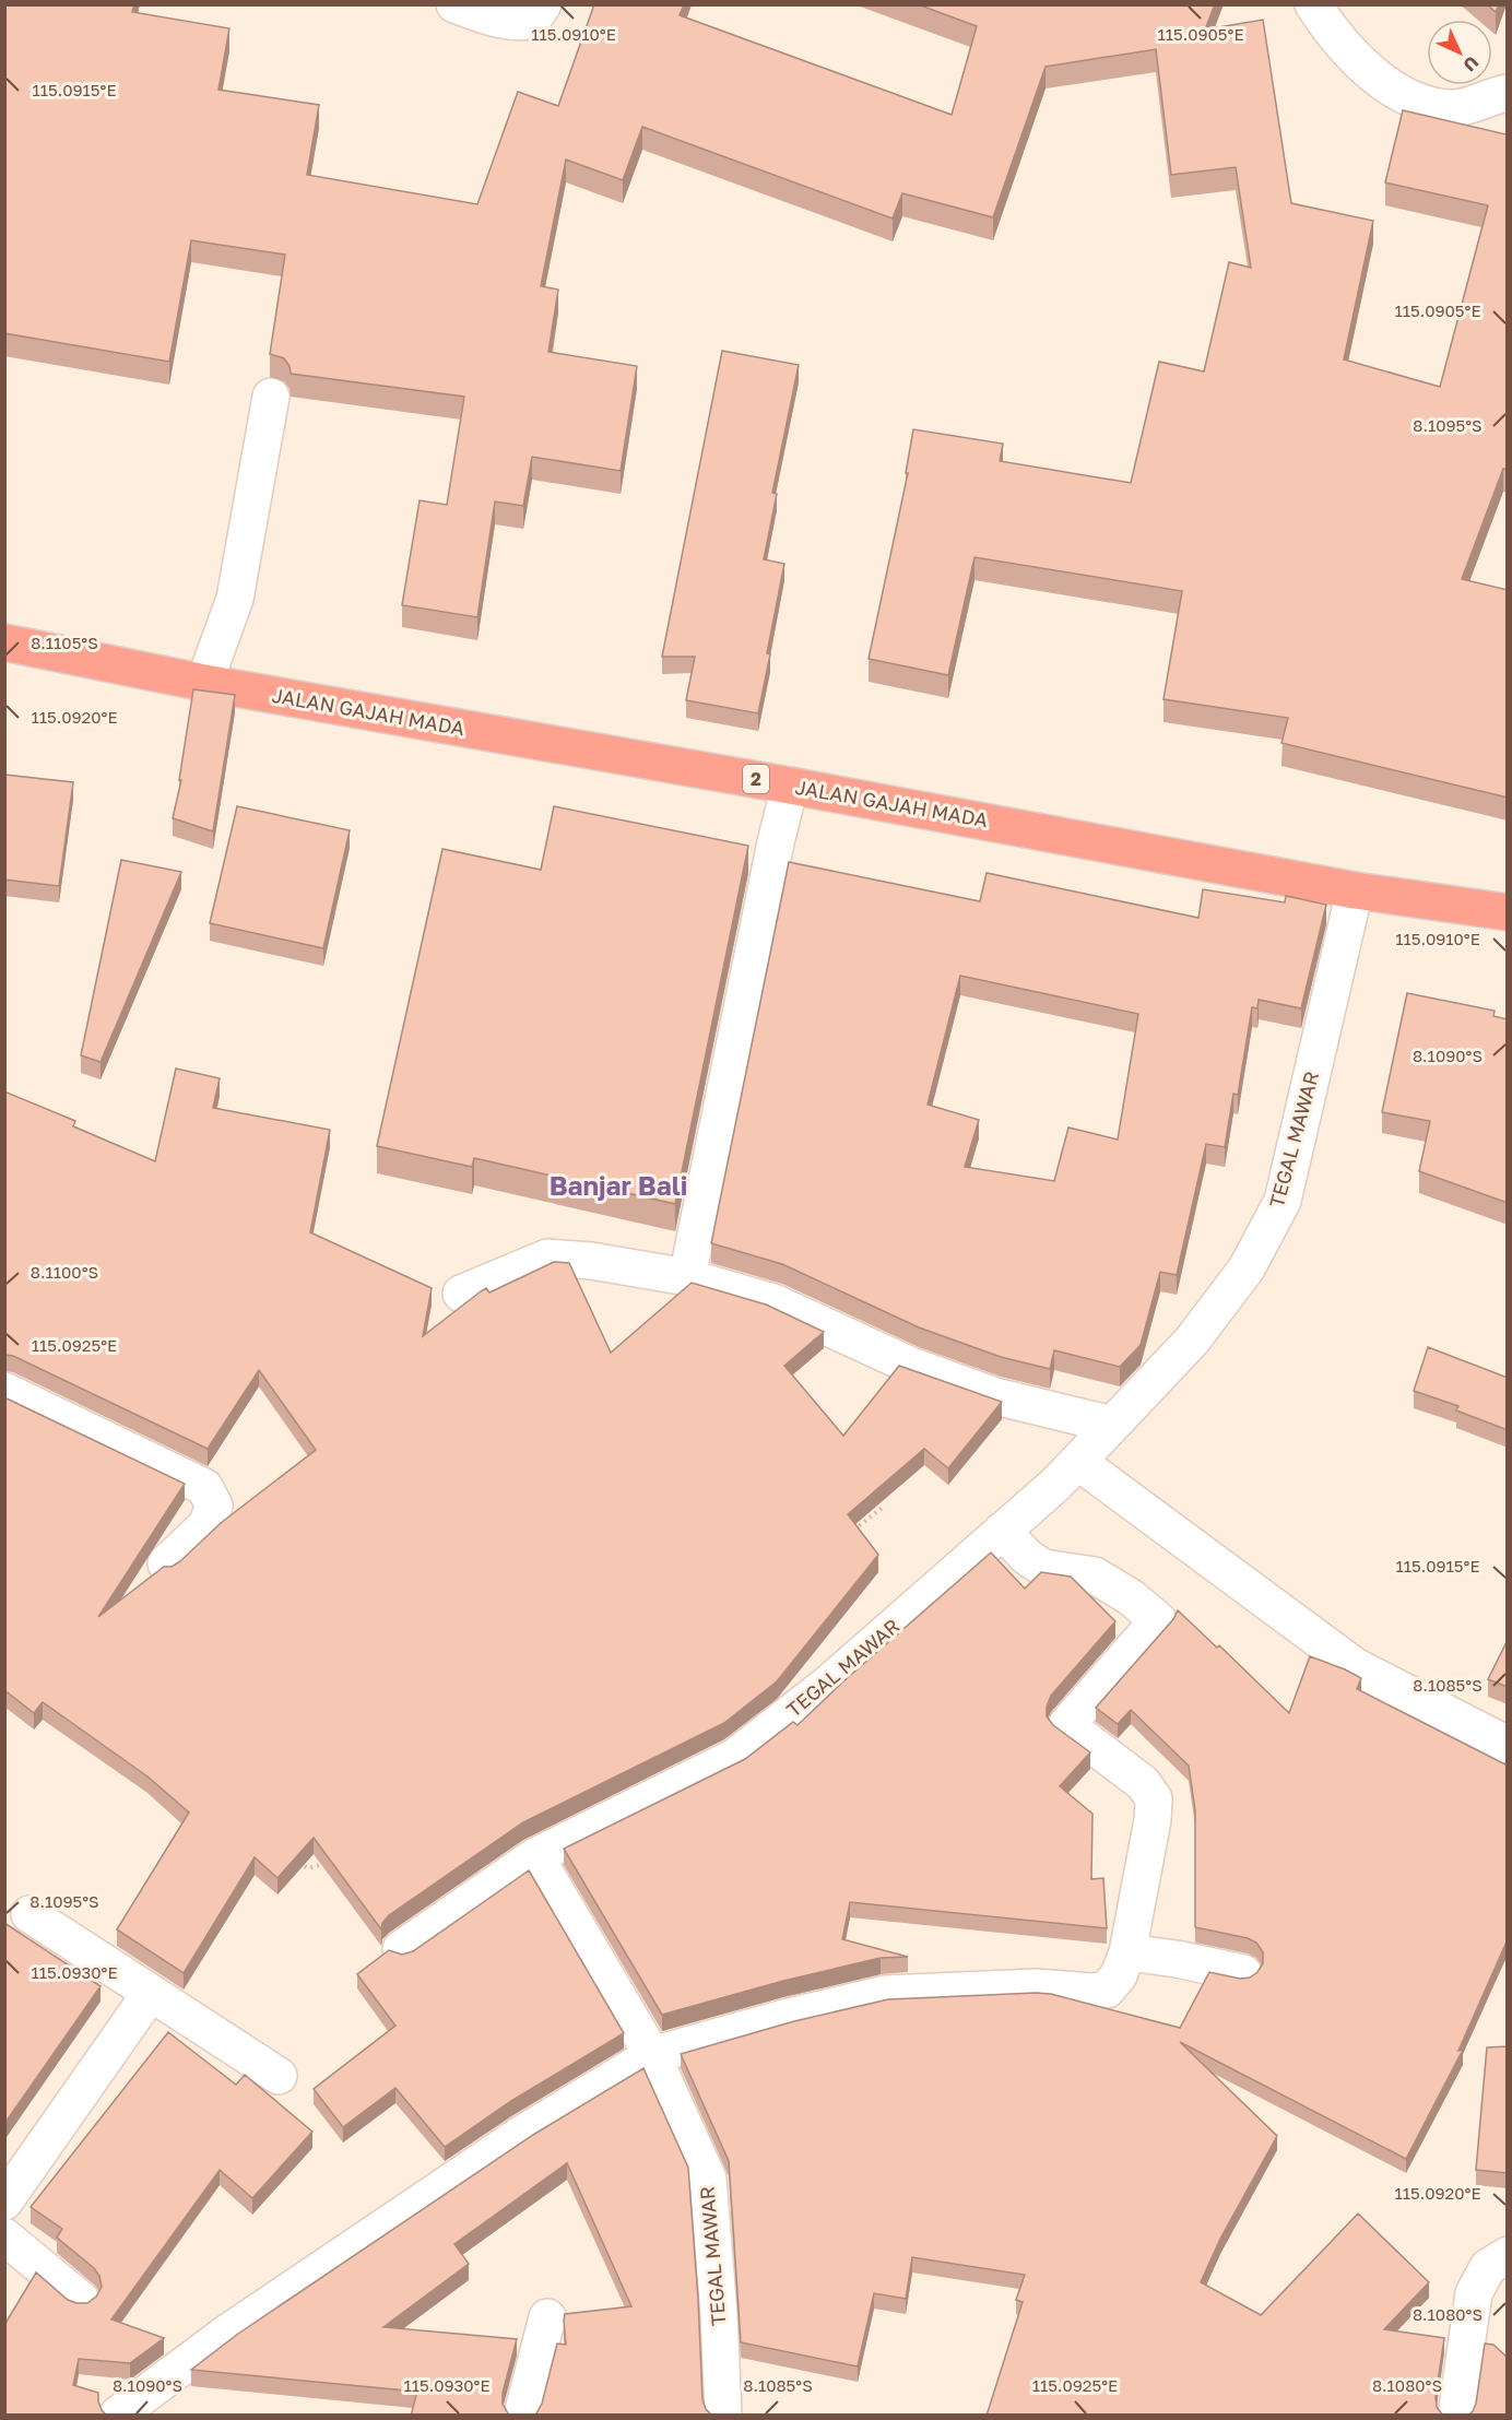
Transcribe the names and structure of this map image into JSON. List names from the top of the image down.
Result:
{
  "streets": {
    "highway": ["JALAN GAJAH MADA", "2"],
    "street": ["TEGAL MAWAR"]
  },
  "crossings": [
    ["JALAN GAJAH MADA", "TEGAL MAWAR"]
  ],
  "districts": ["Banjar Bali"],
  "north": "bottom right",
  "coordinates": [
    "115.0910°E",
    "115.0905°E",
    "115.0915°E",
    "8.1095°S",
    "8.1105°S",
    "115.0920°E",
    "8.1090°S",
    "8.1100°S",
    "115.0925°E",
    "8.1085°S",
    "115.0930°E",
    "8.1080°S"
  ]
}
